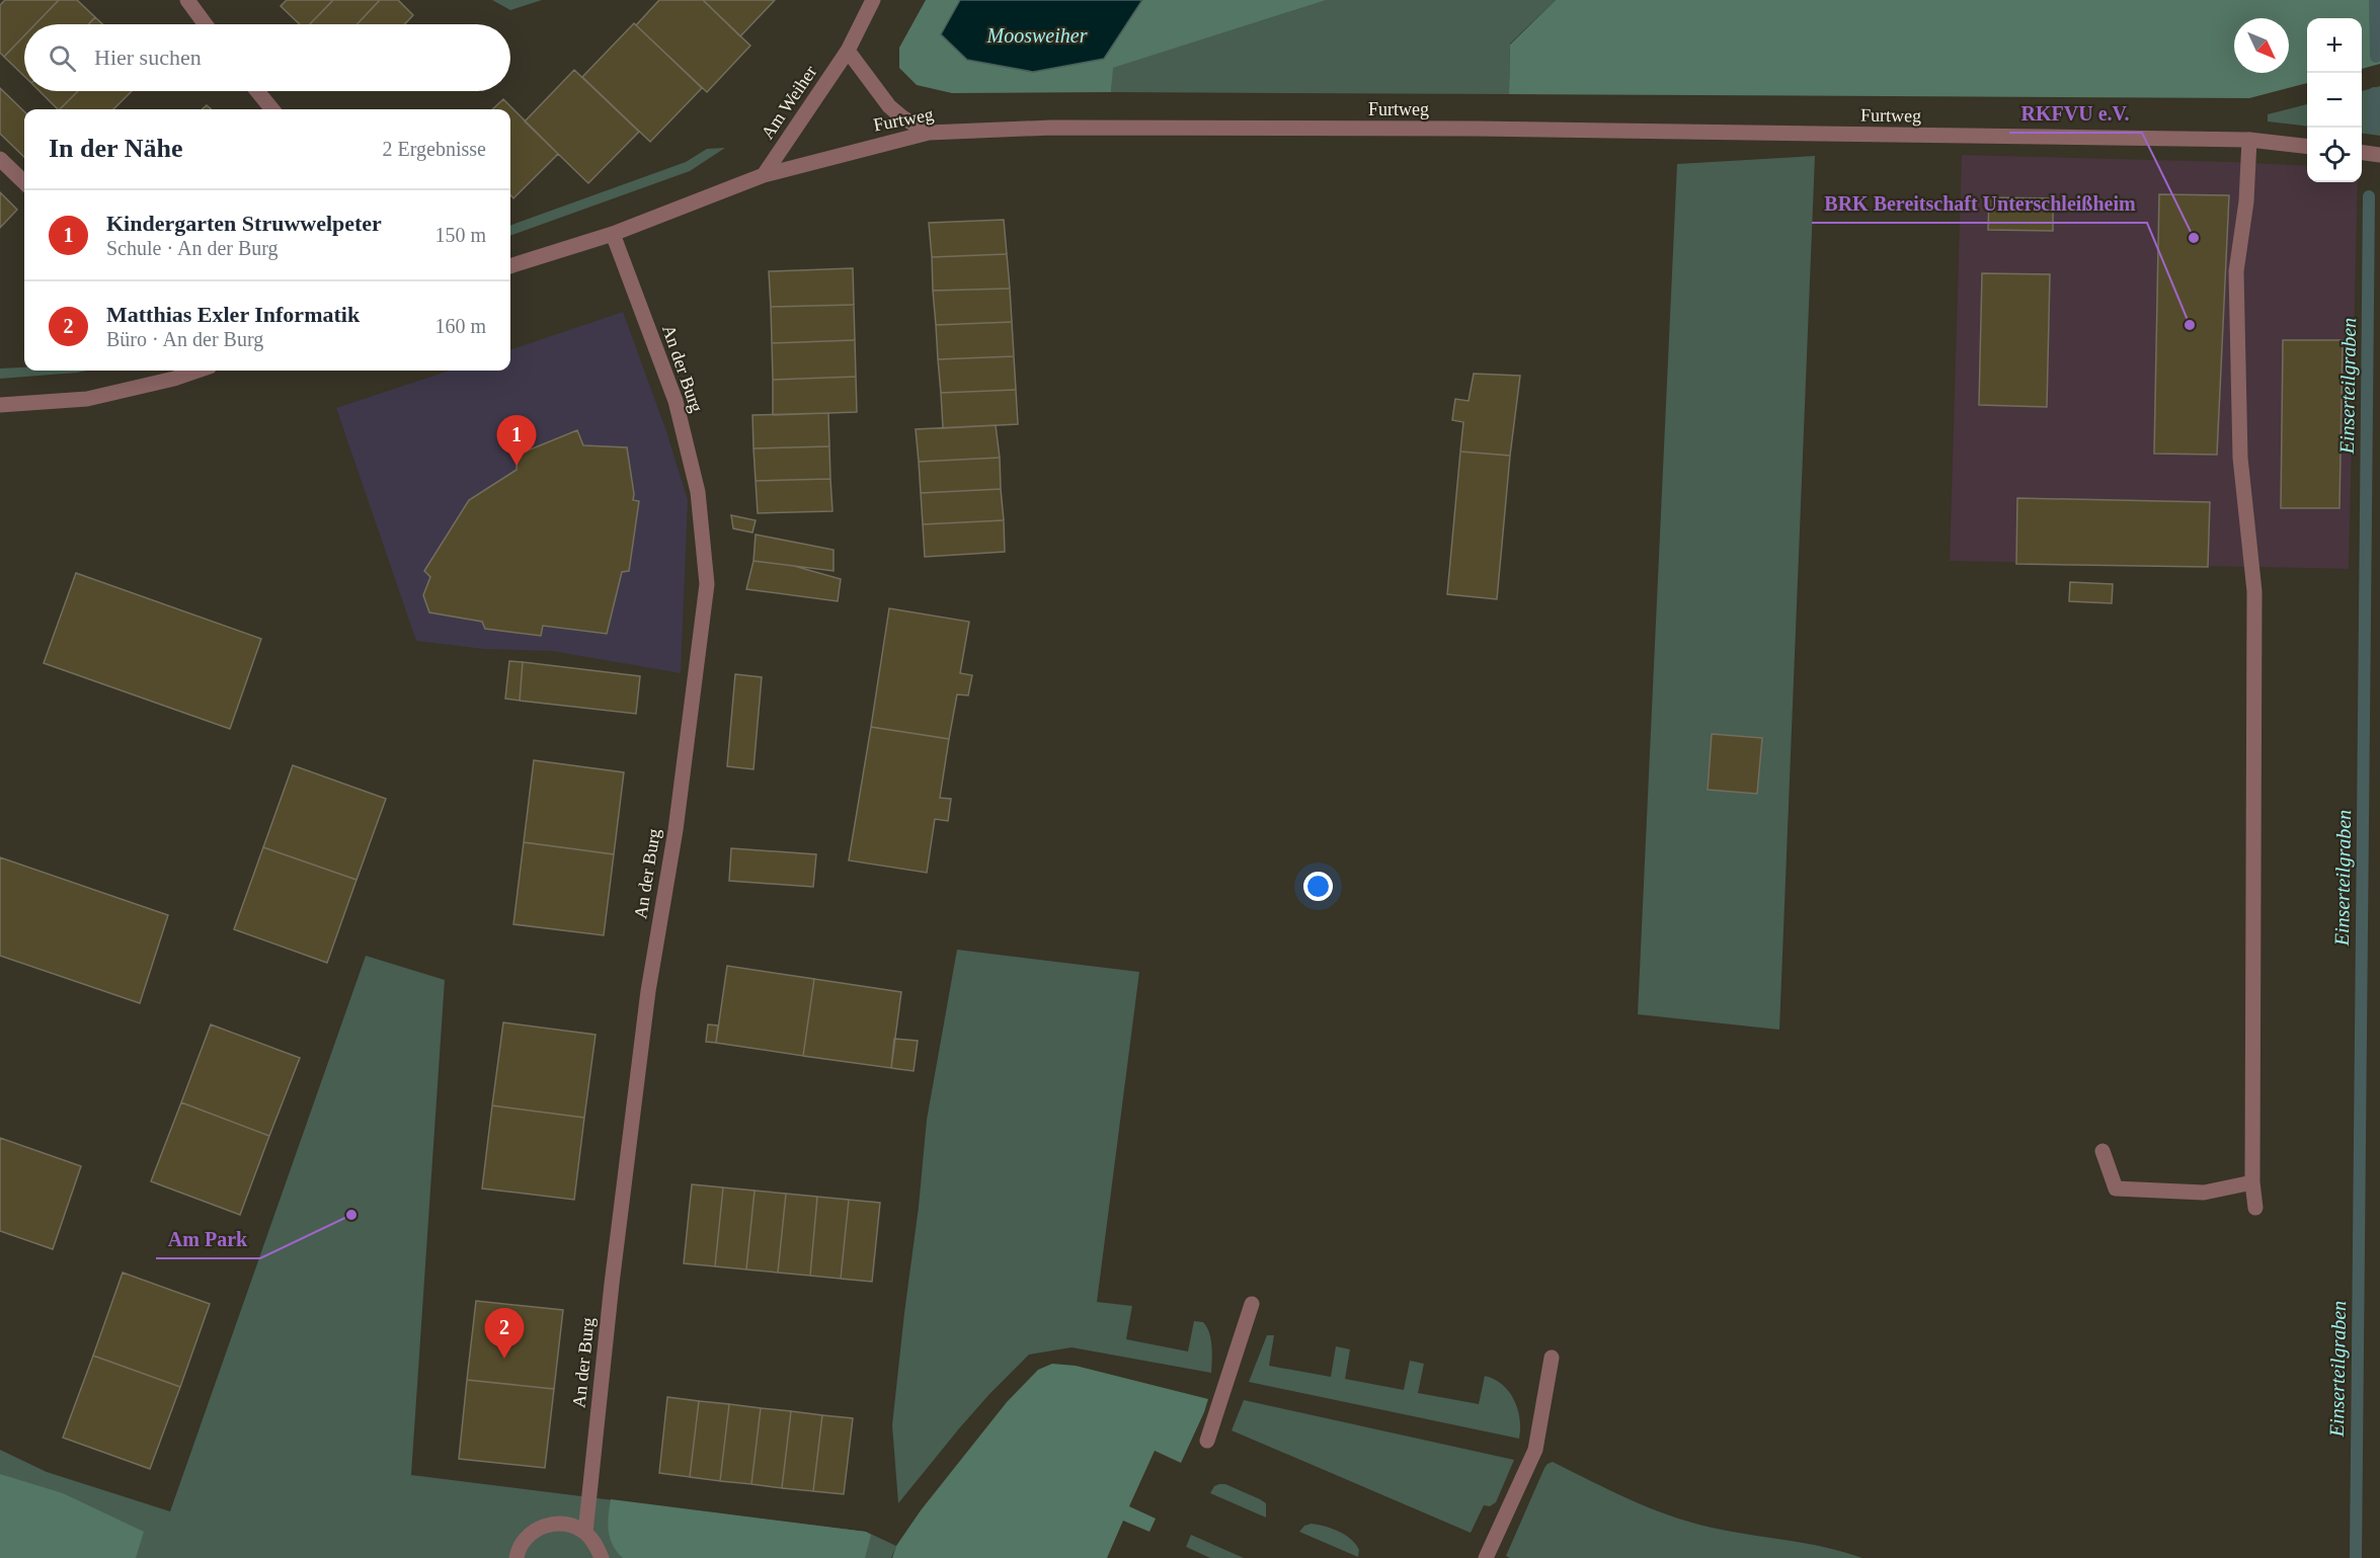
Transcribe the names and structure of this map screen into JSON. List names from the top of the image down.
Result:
{
  "streets": {
    "street": ["Am Weiher", "Furtweg", "An der Burg"]
  },
  "crossings": [
    ["Am Weiher", "Furtweg"],
    ["Furtweg", "An der Burg"]
  ],
  "water": ["Moosweiher", "Einserteilgraben"],
  "places": ["RKFVU e.V.", "BRK Bereitschaft Unterschleißheim", "Am Park"],
  "north": "bottom right",
  "page": {
    "map_buttons": ["+", "−"],
    "search": "Hier suchen",
    "heading": ["In der Nähe", "2 Ergebnisse"],
    "list": [
      {
        "mark": "1",
        "name": "Kindergarten Struwwelpeter",
        "note": "Schule · An der Burg",
        "value": "150 m"
      },
      {
        "mark": "2",
        "name": "Matthias Exler Informatik",
        "note": "Büro · An der Burg",
        "value": "160 m"
      }
    ],
    "pins": ["1", "2"]
  }
}
